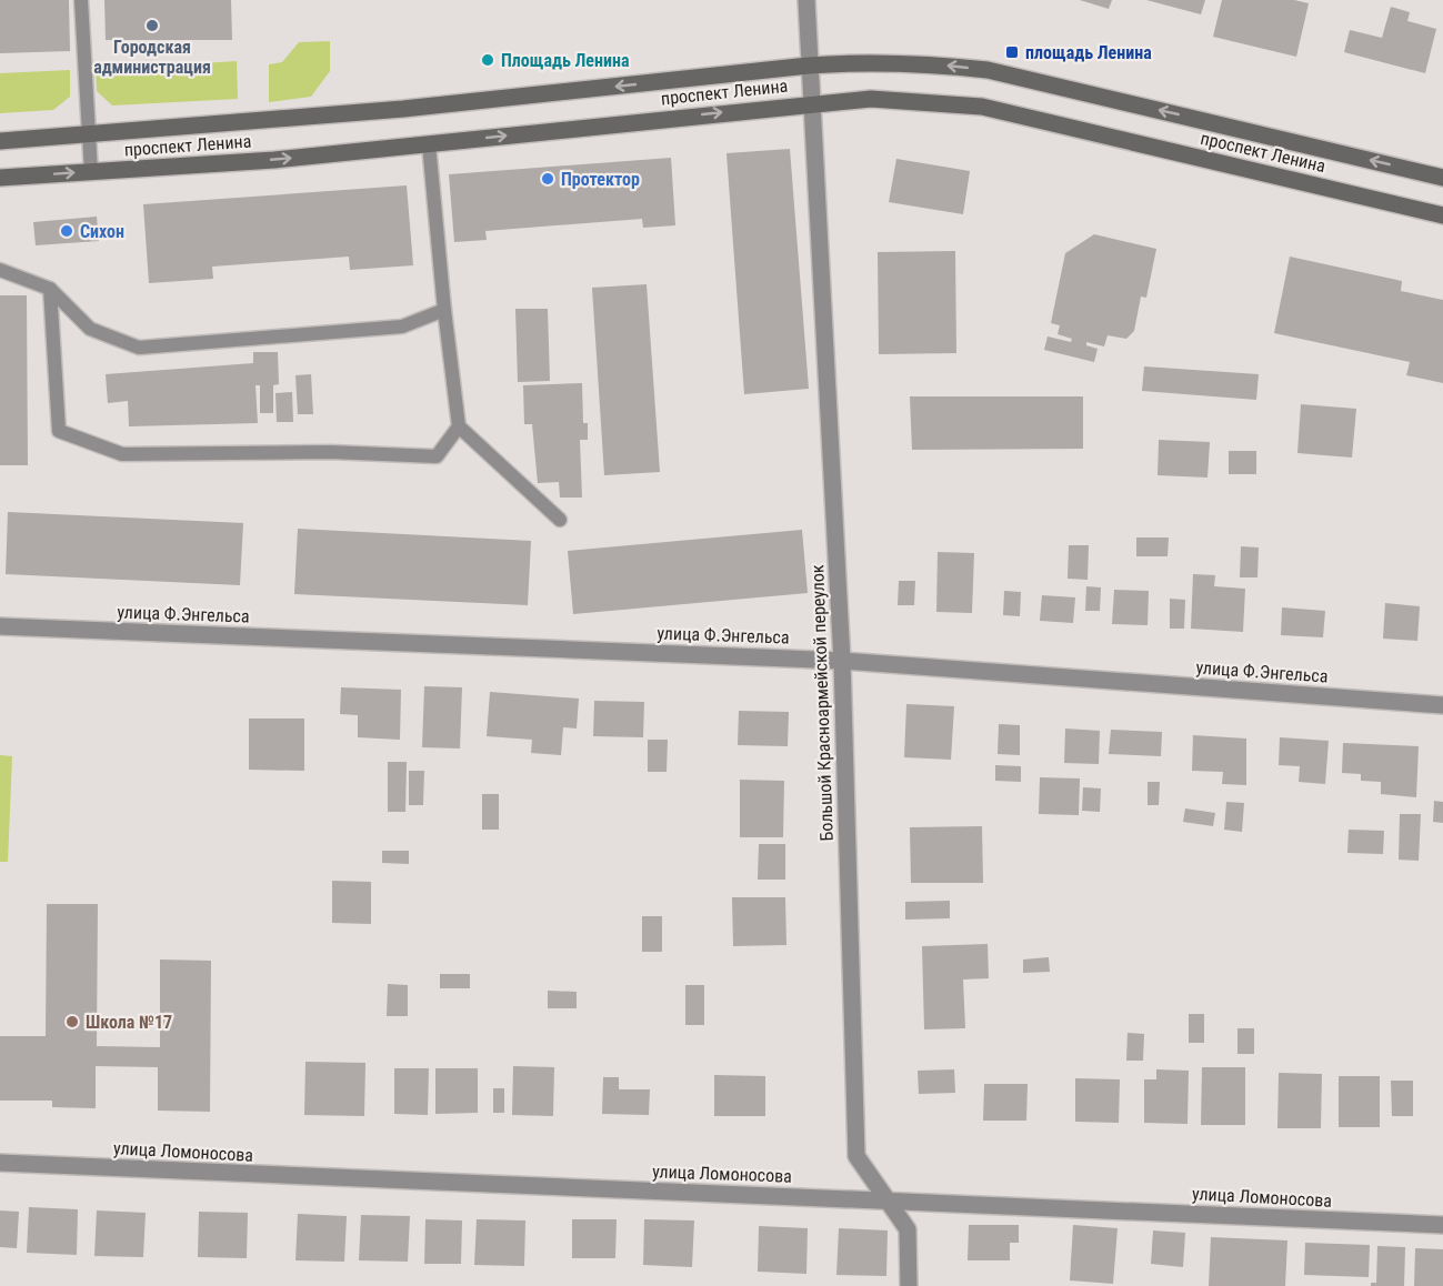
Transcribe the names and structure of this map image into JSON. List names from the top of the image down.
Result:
{
  "streets": {
    "main road": ["проспект Ленина"],
    "street": ["улица Ф.Энгельса", "Большой Красноармейской переулок", "улица Ломоносова"]
  },
  "crossings": [
    ["проспект Ленина", "Большой Красноармейской переулок"],
    ["улица Ф.Энгельса", "Большой Красноармейской переулок"],
    ["Большой Красноармейской переулок", "улица Ломоносова"]
  ],
  "places": {
    "other": [
      "Городская администрация",
      "Площадь Ленина",
      "Протектор",
      "Сихон",
      "Школа №17"
    ],
    "transit": ["площадь Ленина"]
  }
}
